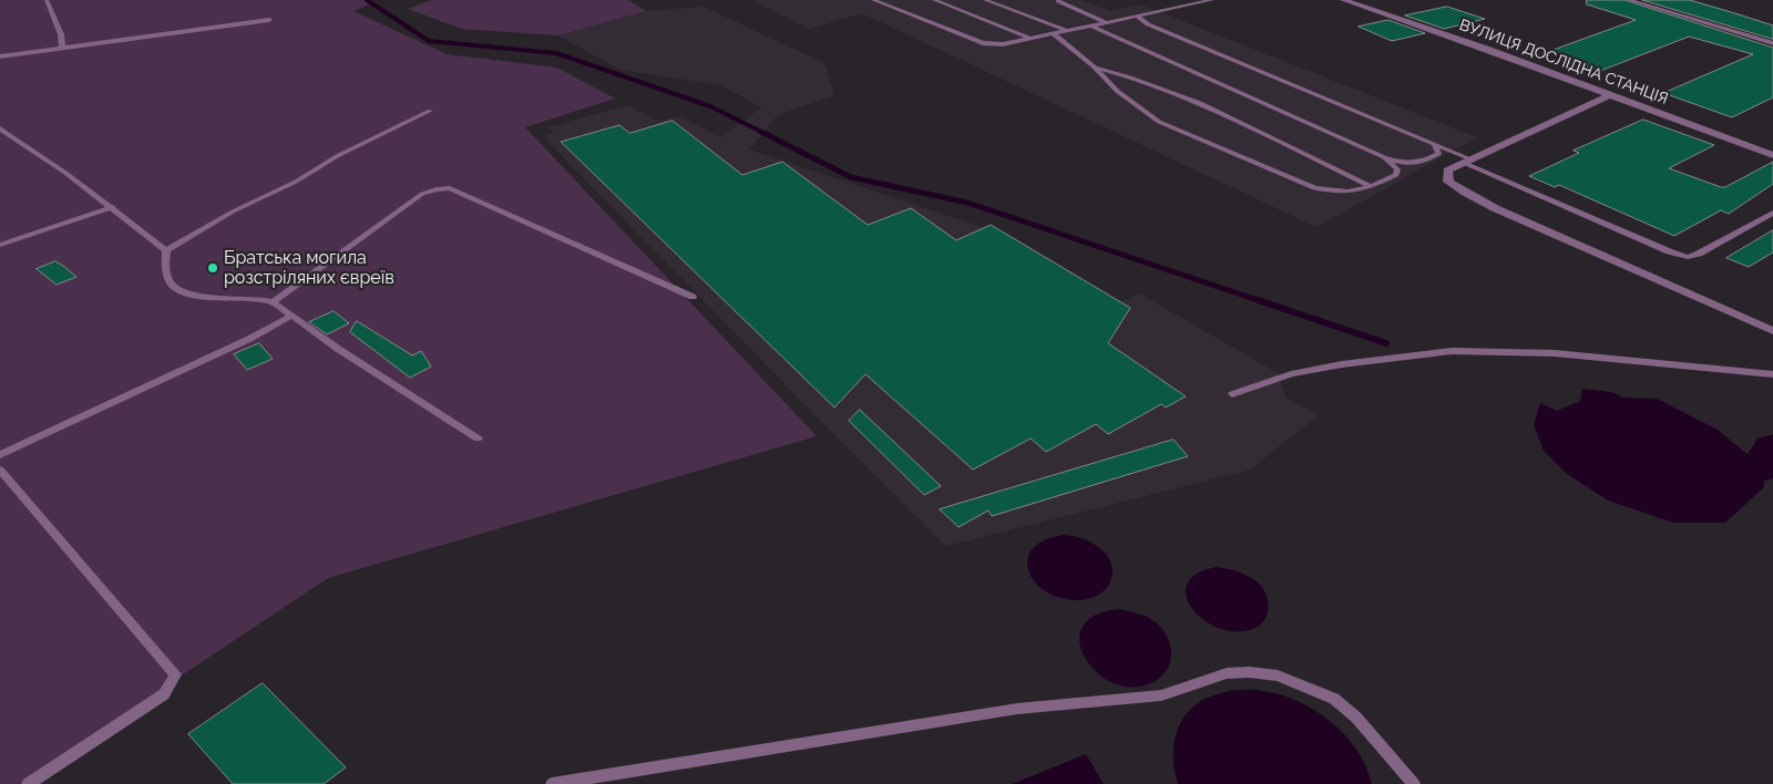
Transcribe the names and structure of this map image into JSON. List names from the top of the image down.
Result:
{
  "streets": {
    "street": ["ВУЛИЦЯ ДОСЛІДНА СТАНЦІЯ"]
  },
  "places": ["Братська могила розстріляних євреїв"]
}
